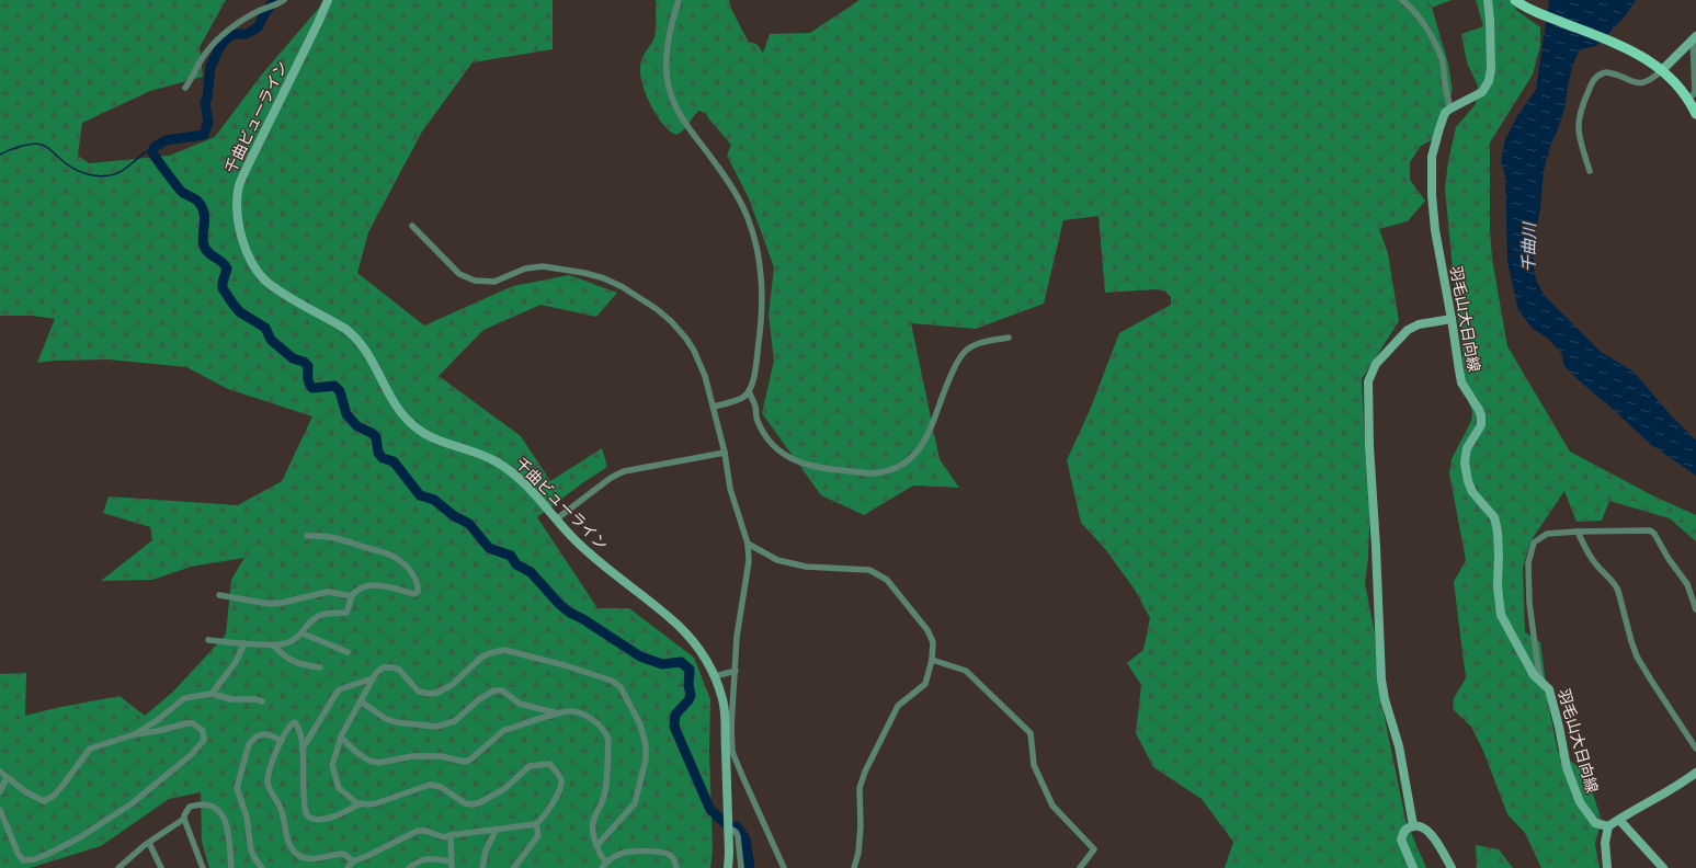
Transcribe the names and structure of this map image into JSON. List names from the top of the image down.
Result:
{
  "streets": {
    "street": ["千曲ビューライン", "羽毛山大日向線"]
  },
  "water": ["千曲川"]
}
